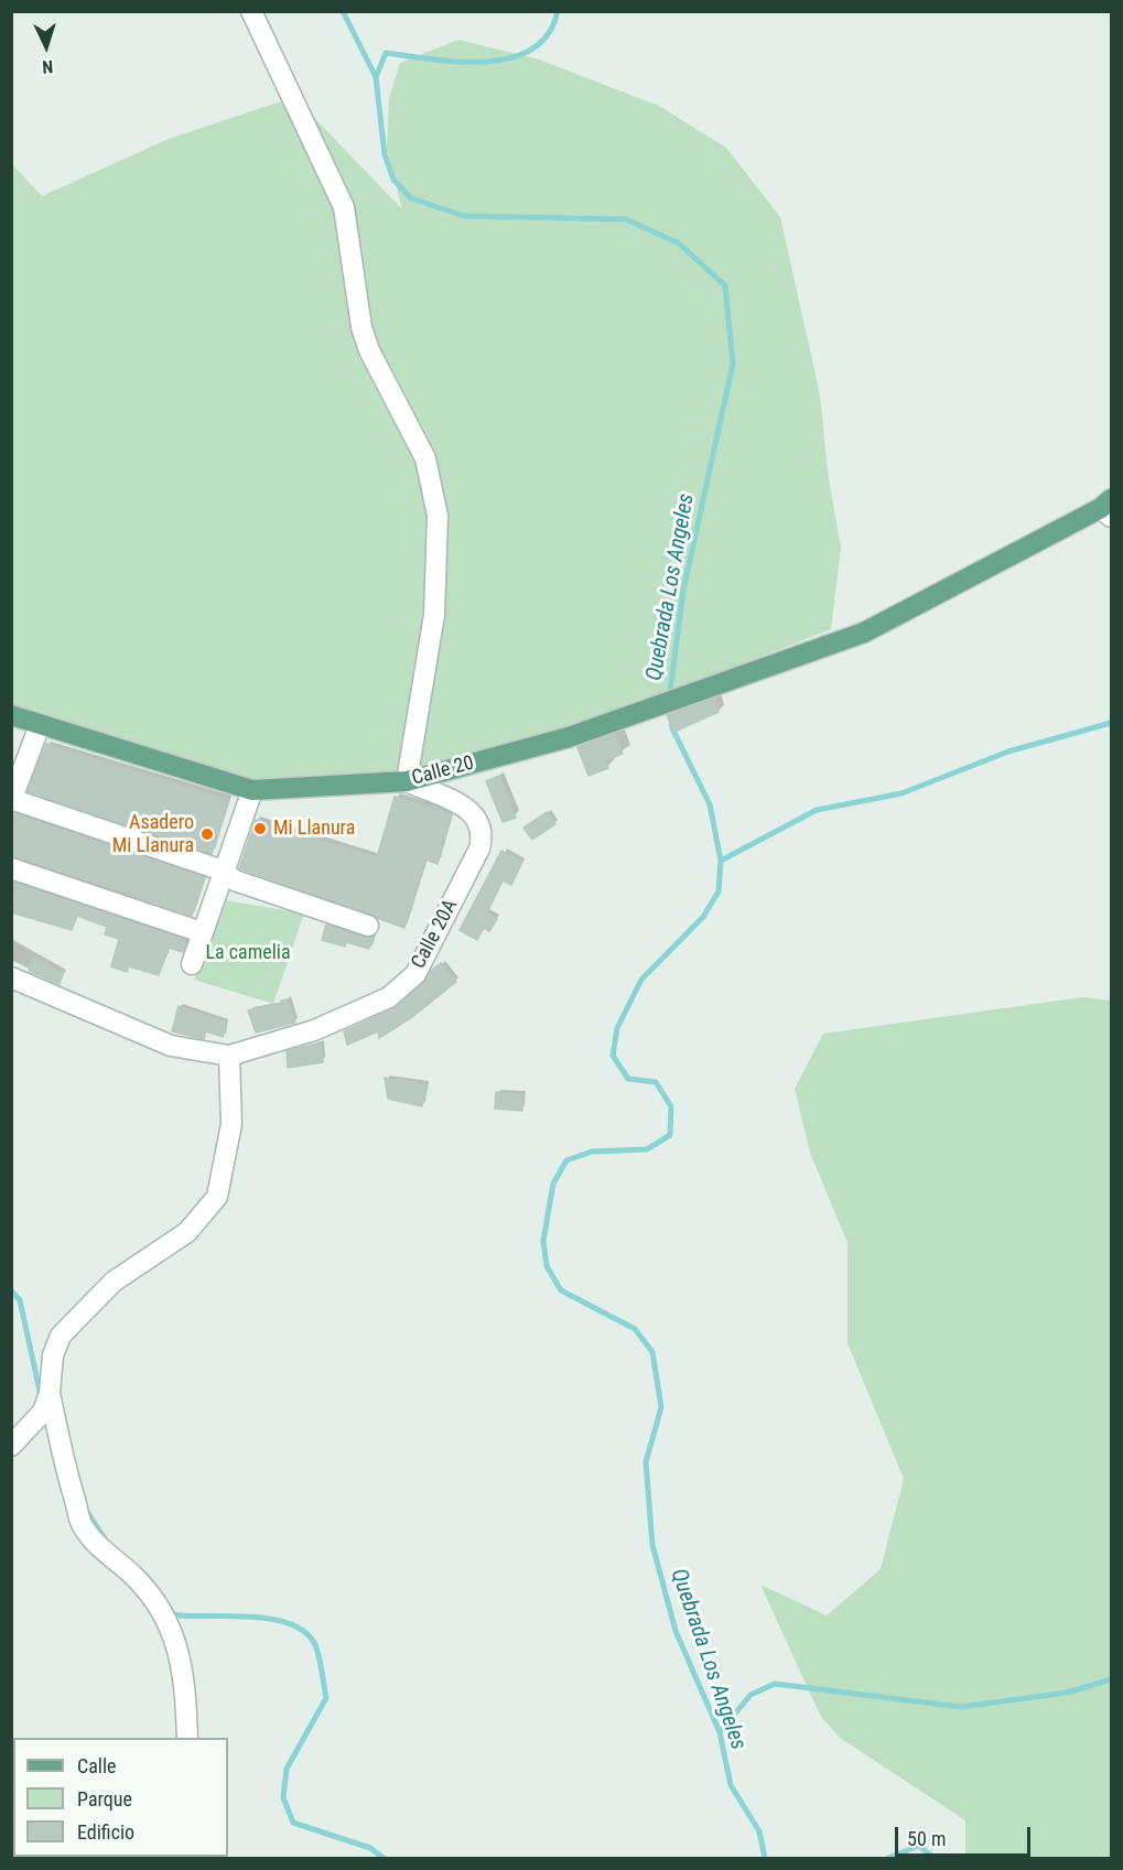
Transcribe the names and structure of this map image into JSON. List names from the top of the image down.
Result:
{
  "streets": {
    "main road": ["Calle 20"],
    "street": ["Calle 20A"]
  },
  "crossings": [
    ["Calle 20", "Calle 20A"]
  ],
  "water": ["Quebrada Los Angeles"],
  "parks": ["La camelia"],
  "places": ["Mi Llanura", "Asadero Mi Llanura"],
  "legend": ["Calle", "Parque", "Edificio"],
  "scale_bar": "50 m",
  "north": "bottom"
}
